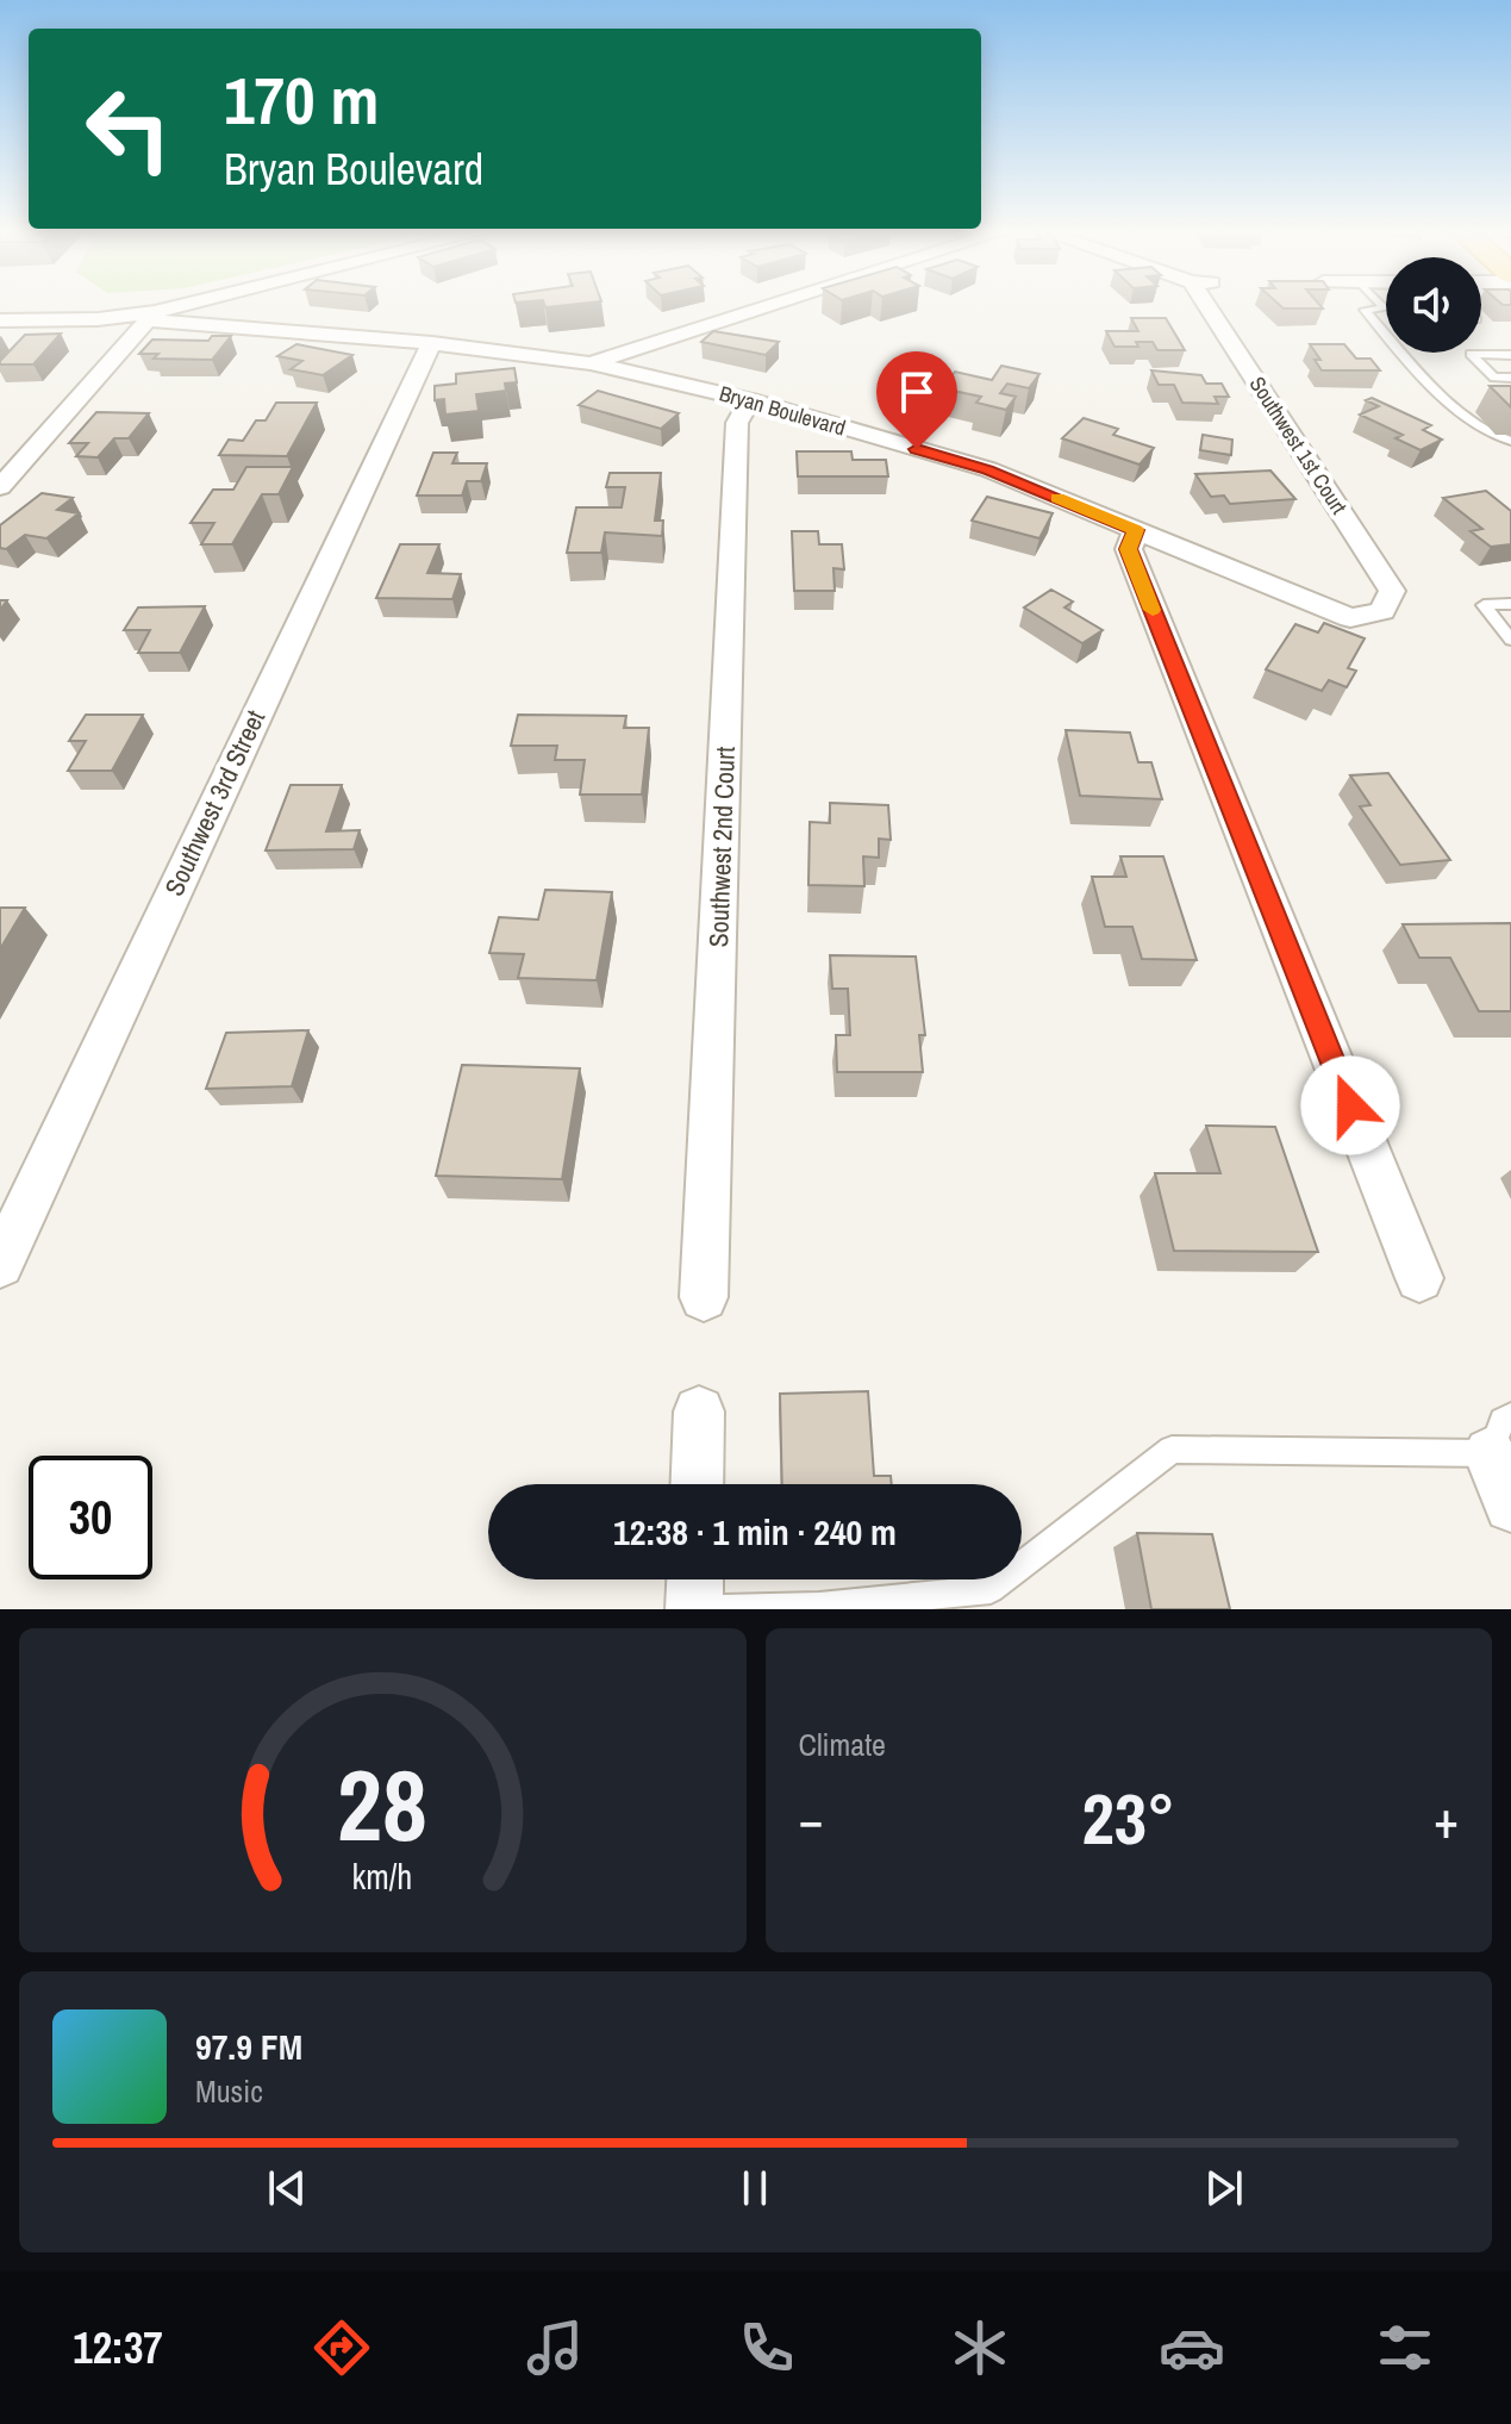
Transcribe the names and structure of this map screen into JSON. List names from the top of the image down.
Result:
{
  "streets": {
    "street": [
      "Bryan Boulevard",
      "Southwest 1st Court",
      "Southwest 3rd Street",
      "Southwest 2nd Court"
    ]
  },
  "crossings": [
    ["Bryan Boulevard", "Southwest 1st Court"],
    ["Bryan Boulevard", "Southwest 3rd Street"],
    ["Bryan Boulevard", "Southwest 2nd Court"]
  ],
  "page": {
    "turn": ["170 m", "Bryan Boulevard"],
    "limit": "30",
    "trip": "12:38 · 1 min · 240 m",
    "tile": "Climate",
    "heat": ["−", "23°", "+"],
    "song": ["97.9 FM", "Music"],
    "tabs": "12:37",
    "gauge": ["28", "km/h"]
  }
}
